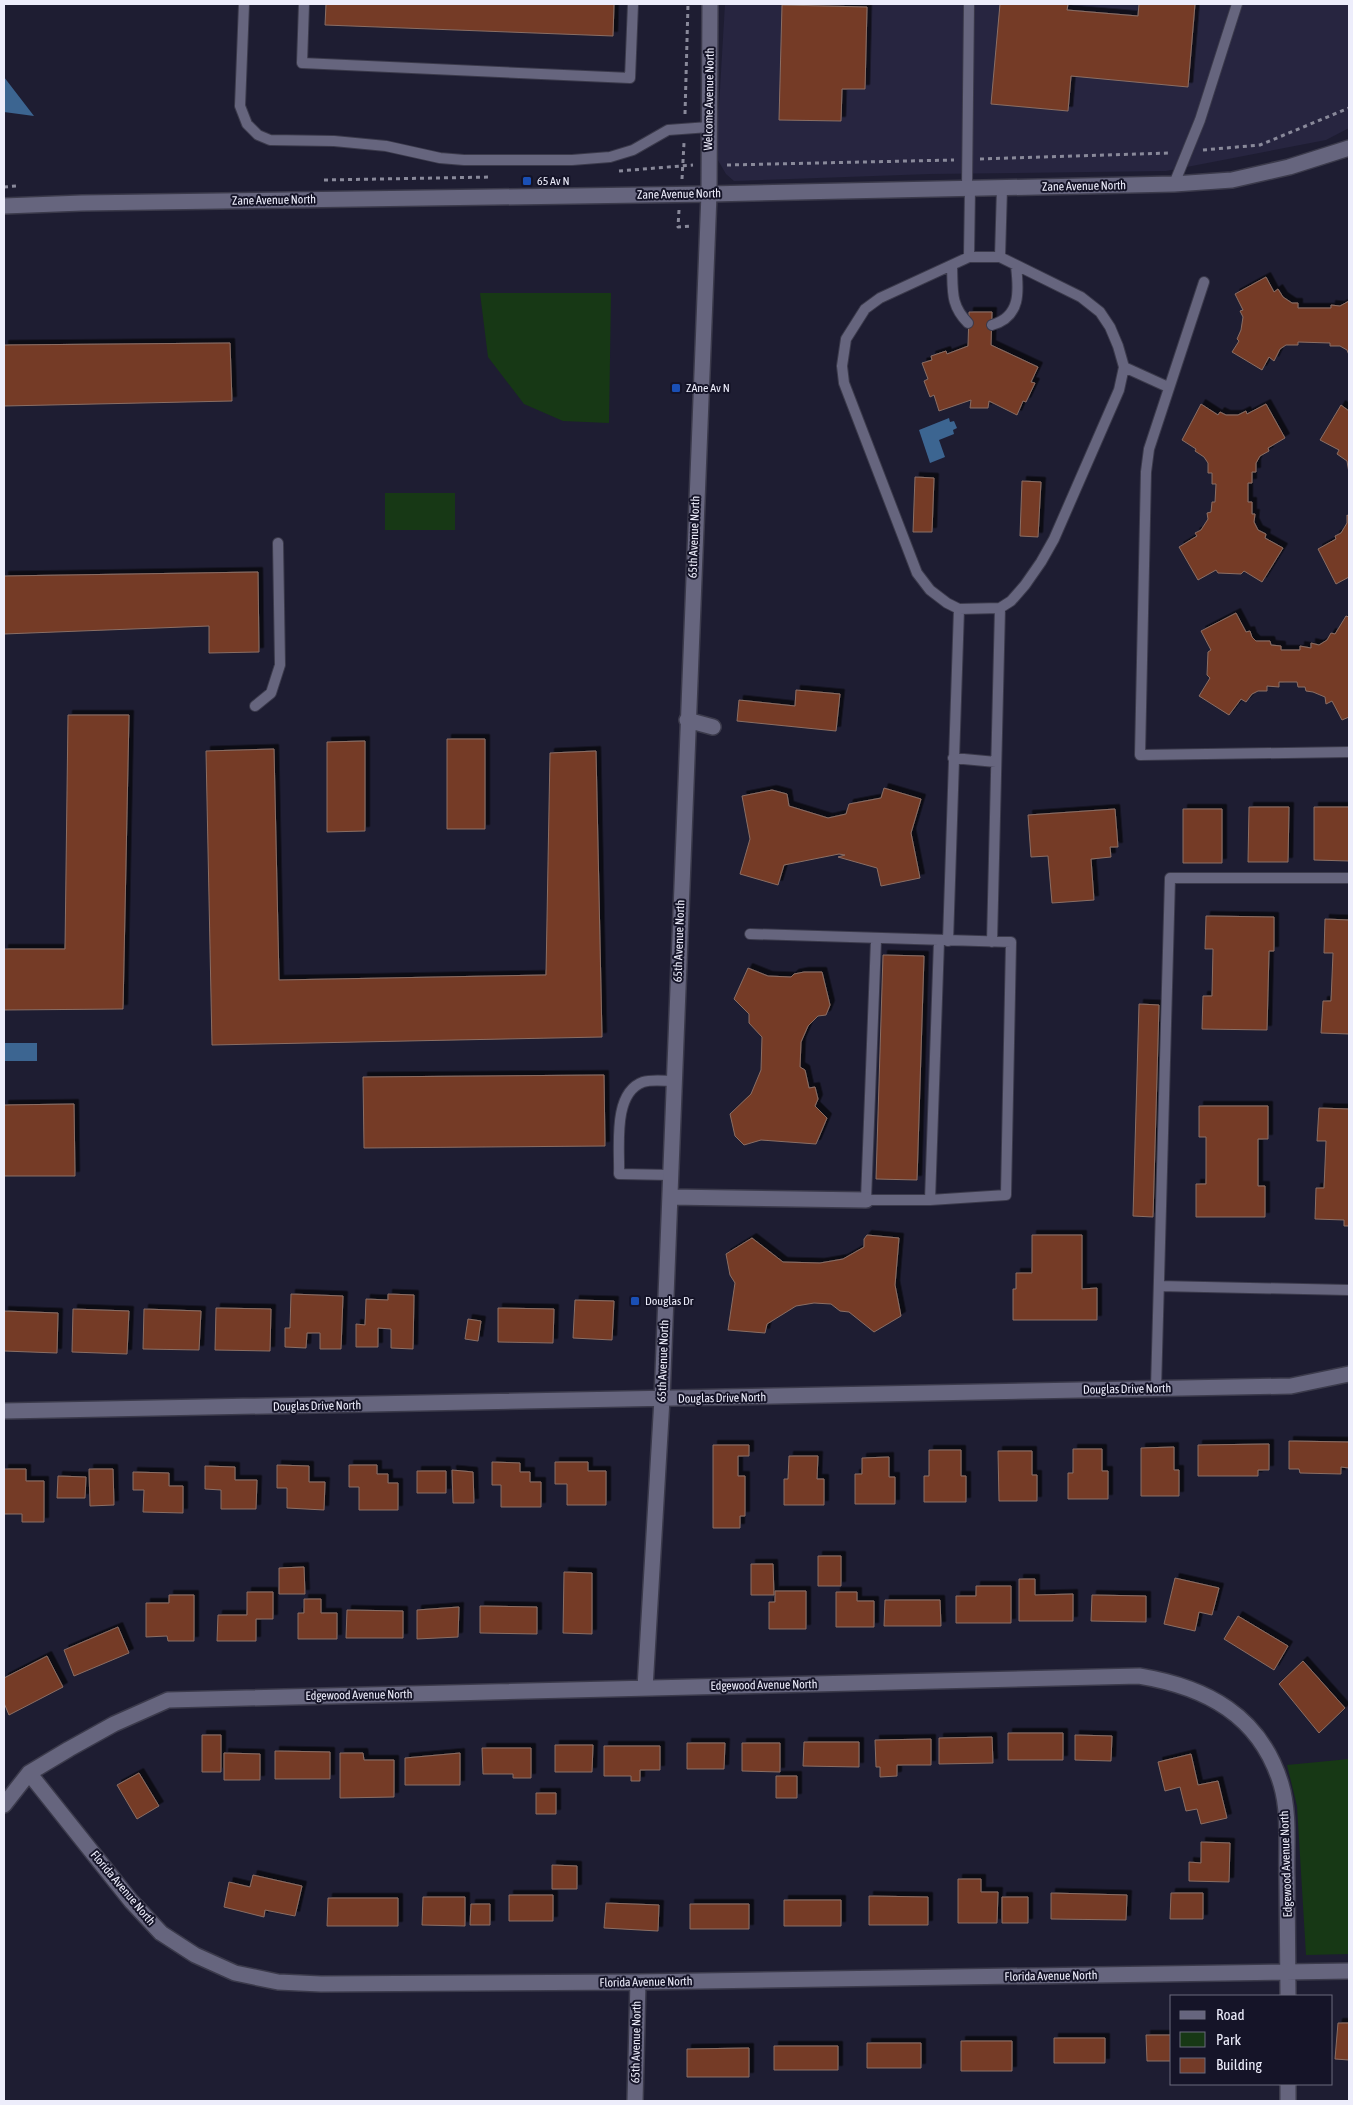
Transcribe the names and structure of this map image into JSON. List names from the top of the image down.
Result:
{
  "streets": {
    "street": [
      "Welcome Avenue North",
      "Zane Avenue North",
      "65th Avenue North",
      "Douglas Drive North",
      "Edgewood Avenue North",
      "Florida Avenue North"
    ]
  },
  "crossings": [
    ["Welcome Avenue North", "Zane Avenue North"],
    ["Welcome Avenue North", "65th Avenue North"],
    ["Zane Avenue North", "65th Avenue North"],
    ["65th Avenue North", "Douglas Drive North"],
    ["65th Avenue North", "Edgewood Avenue North"],
    ["65th Avenue North", "Florida Avenue North"],
    ["Edgewood Avenue North", "Florida Avenue North"]
  ],
  "places": {
    "transit": ["65 Av N", "ZAne Av N", "Douglas Dr"]
  },
  "legend": ["Road", "Park", "Building"]
}
